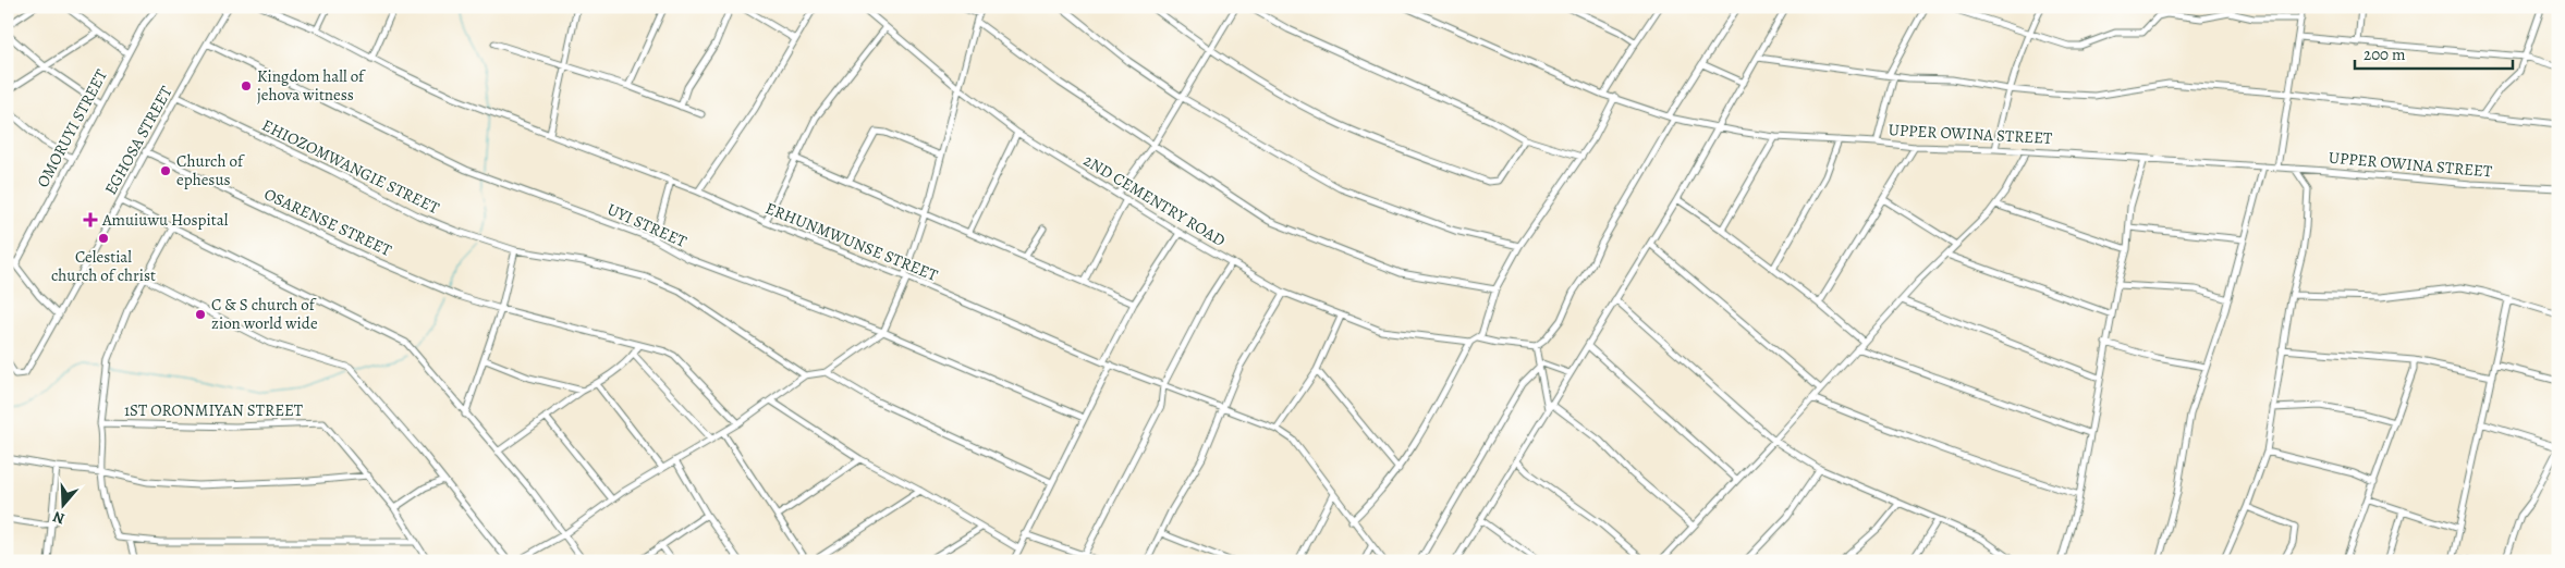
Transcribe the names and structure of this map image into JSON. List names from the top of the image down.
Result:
{
  "streets": {
    "street": [
      "OMORUYI STREET",
      "UPPER OWINA STREET",
      "EGHOSA STREET",
      "EHIOZOMWANGIE STREET",
      "2ND CEMENTRY ROAD",
      "OSARENSE STREET",
      "UYI STREET",
      "ERHUNMWUNSE STREET",
      "1ST ORONMIYAN STREET"
    ]
  },
  "crossings": [
    ["EGHOSA STREET", "EHIOZOMWANGIE STREET"],
    ["EGHOSA STREET", "OSARENSE STREET"],
    ["EGHOSA STREET", "UYI STREET"]
  ],
  "places": {
    "other": [
      "Kingdom hall of jehova witness",
      "Church of ephesus",
      "Celestial church of christ",
      "C & S church of zion world wide"
    ],
    "health": ["Amuiuwu Hospital"]
  },
  "scale_bar": "200 m",
  "north": "bottom"
}
